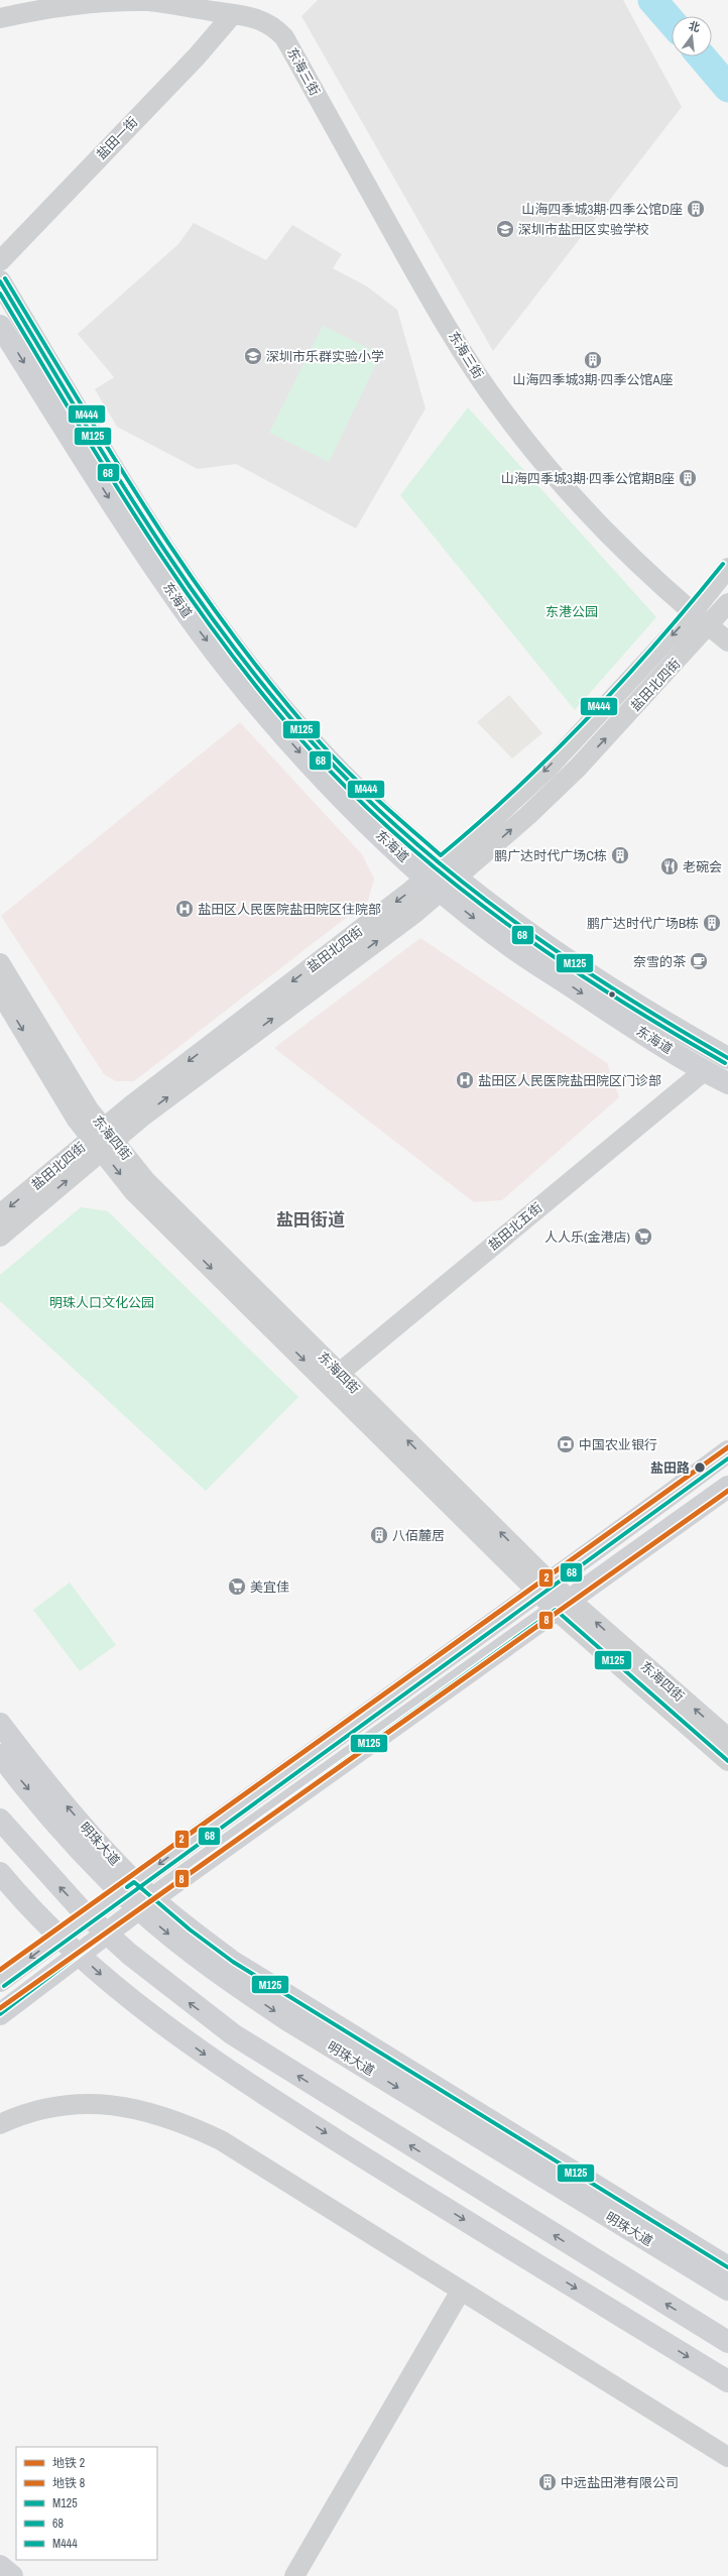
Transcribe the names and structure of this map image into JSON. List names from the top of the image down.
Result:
{
  "streets": {
    "street": [
      "东海三街",
      "盐田一街",
      "东海道",
      "盐田北四街",
      "东海四街",
      "盐田北五街",
      "明珠大道"
    ]
  },
  "crossings": [
    ["东海三街", "盐田一街"],
    ["东海三街", "盐田北四街"],
    ["东海道", "盐田北四街"],
    ["东海道", "盐田北五街"],
    ["盐田北四街", "东海四街"],
    ["东海四街", "盐田北五街"]
  ],
  "districts": ["盐田街道"],
  "parks": ["东港公园", "明珠人口文化公园"],
  "places": {
    "building": [
      "山海四季城3期·四季公馆D座",
      "山海四季城3期·四季公馆A座",
      "山海四季城3期·四季公馆期B座",
      "鹏广达时代广场C栋",
      "鹏广达时代广场B栋",
      "八佰麓居",
      "中远盐田港有限公司"
    ],
    "school or university": ["深圳市盐田区实验学校", "深圳市乐群实验小学"],
    "restaurant": ["老碗会"],
    "hospital": ["盐田区人民医院盐田院区住院部", "盐田区人民医院盐田院区门诊部"],
    "cafe": ["奈雪的茶"],
    "supermarket": ["人人乐(金港店)", "美宜佳"],
    "bank": ["中国农业银行"],
    "other": ["盐田路"]
  },
  "lines": [
    "transit line M444",
    "transit line M125",
    "transit line 68",
    "metro line 2",
    "metro line 8"
  ],
  "legend": [
    "地铁 2",
    "地铁 8",
    "M125",
    "68",
    "M444"
  ],
  "north": "top"
}
